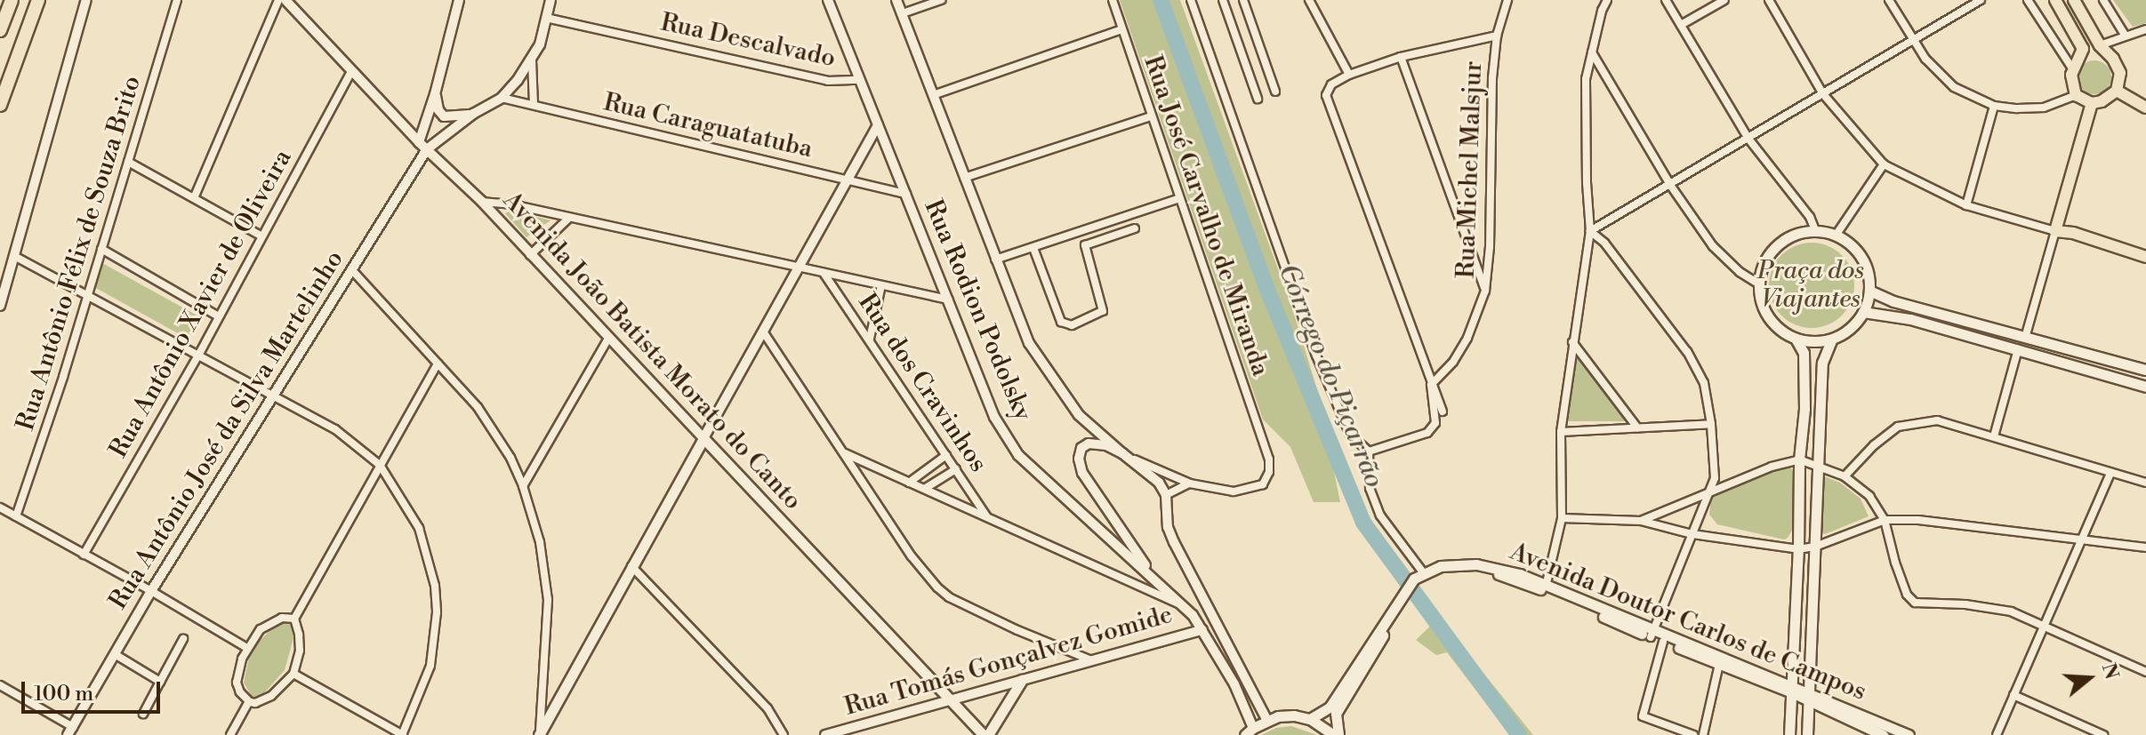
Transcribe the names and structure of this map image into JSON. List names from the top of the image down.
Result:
{
  "streets": {
    "main road": ["Avenida João Batista Morato do Canto", "Avenida Doutor Carlos de Campos"],
    "street": [
      "Rua Descalvado",
      "Rua Caraguatatuba",
      "Rua Michel Malsjur",
      "Rua José Carvalho de Miranda",
      "Rua Antônio Félix de Souza Brito",
      "Rua Antônio Xavier de Oliveira",
      "Rua Rodion Podolsky",
      "Rua dos Cravinhos",
      "Rua Antônio José da Silva Martelinho",
      "Rua Tomás Gonçalvez Gomide"
    ]
  },
  "crossings": [
    ["Rua Descalvado", "Rua Rodion Podolsky"],
    ["Rua Caraguatatuba", "Rua Rodion Podolsky"],
    ["Rua Caraguatatuba", "Rua Antônio José da Silva Martelinho"],
    ["Rua Antônio Xavier de Oliveira", "Avenida João Batista Morato do Canto"],
    ["Rua Rodion Podolsky", "Rua Tomás Gonçalvez Gomide"],
    ["Avenida João Batista Morato do Canto", "Rua Antônio José da Silva Martelinho"],
    ["Avenida João Batista Morato do Canto", "Rua Tomás Gonçalvez Gomide"]
  ],
  "water": ["Córrego do Piçarrão"],
  "parks": ["Praça dos Viajantes"],
  "scale_bar": "100 m",
  "north": "right"
}
